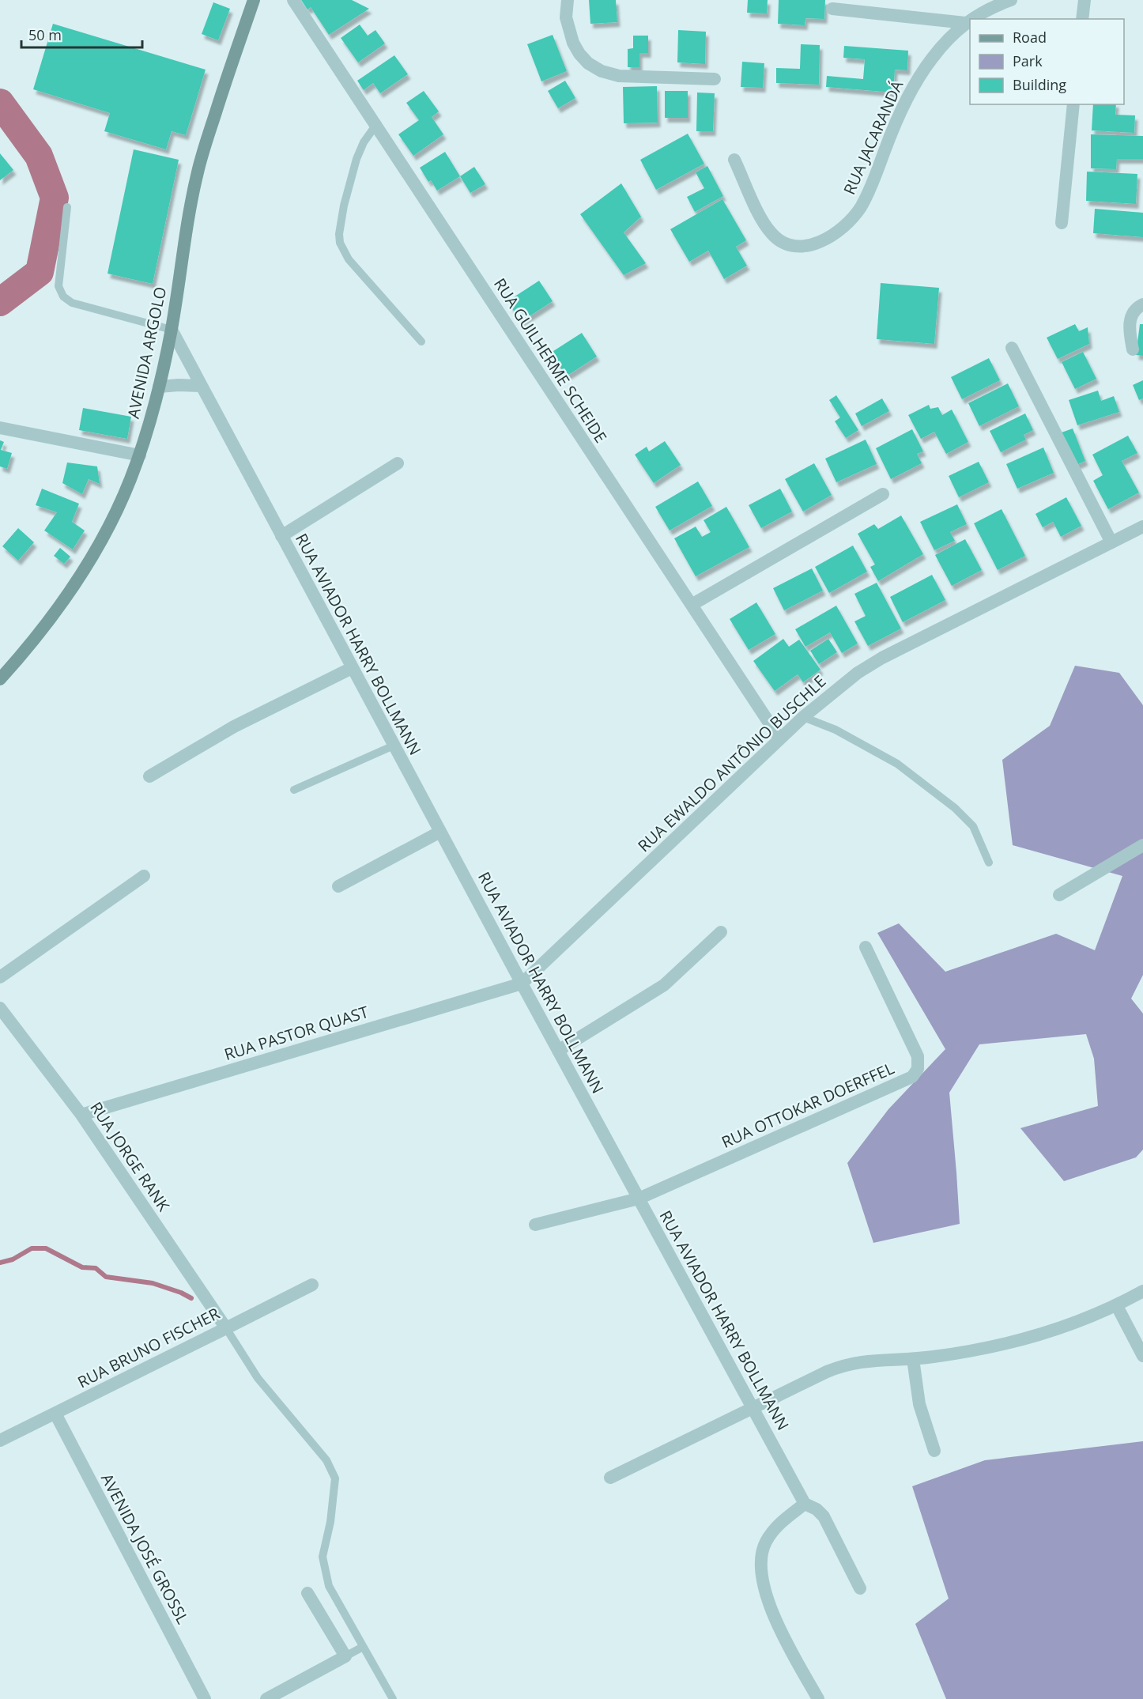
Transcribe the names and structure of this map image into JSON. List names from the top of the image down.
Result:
{
  "streets": {
    "main road": ["AVENIDA ARGOLO"],
    "street": [
      "RUA JACARANDÁ",
      "RUA GUILHERME SCHEIDE",
      "RUA AVIADOR HARRY BOLLMANN",
      "RUA EWALDO ANTÔNIO BUSCHLE",
      "RUA PASTOR QUAST",
      "RUA OTTOKAR DOERFFEL",
      "RUA JORGE RANK",
      "RUA BRUNO FISCHER",
      "AVENIDA JOSÉ GROSSL"
    ]
  },
  "crossings": [
    ["AVENIDA ARGOLO", "RUA AVIADOR HARRY BOLLMANN"],
    ["RUA GUILHERME SCHEIDE", "RUA EWALDO ANTÔNIO BUSCHLE"],
    ["RUA AVIADOR HARRY BOLLMANN", "RUA EWALDO ANTÔNIO BUSCHLE"],
    ["RUA AVIADOR HARRY BOLLMANN", "RUA PASTOR QUAST"],
    ["RUA AVIADOR HARRY BOLLMANN", "RUA OTTOKAR DOERFFEL"],
    ["RUA EWALDO ANTÔNIO BUSCHLE", "RUA PASTOR QUAST"],
    ["RUA PASTOR QUAST", "RUA JORGE RANK"],
    ["RUA JORGE RANK", "RUA BRUNO FISCHER"],
    ["RUA BRUNO FISCHER", "AVENIDA JOSÉ GROSSL"]
  ],
  "legend": ["Road", "Park", "Building"],
  "scale_bar": "50 m"
}
